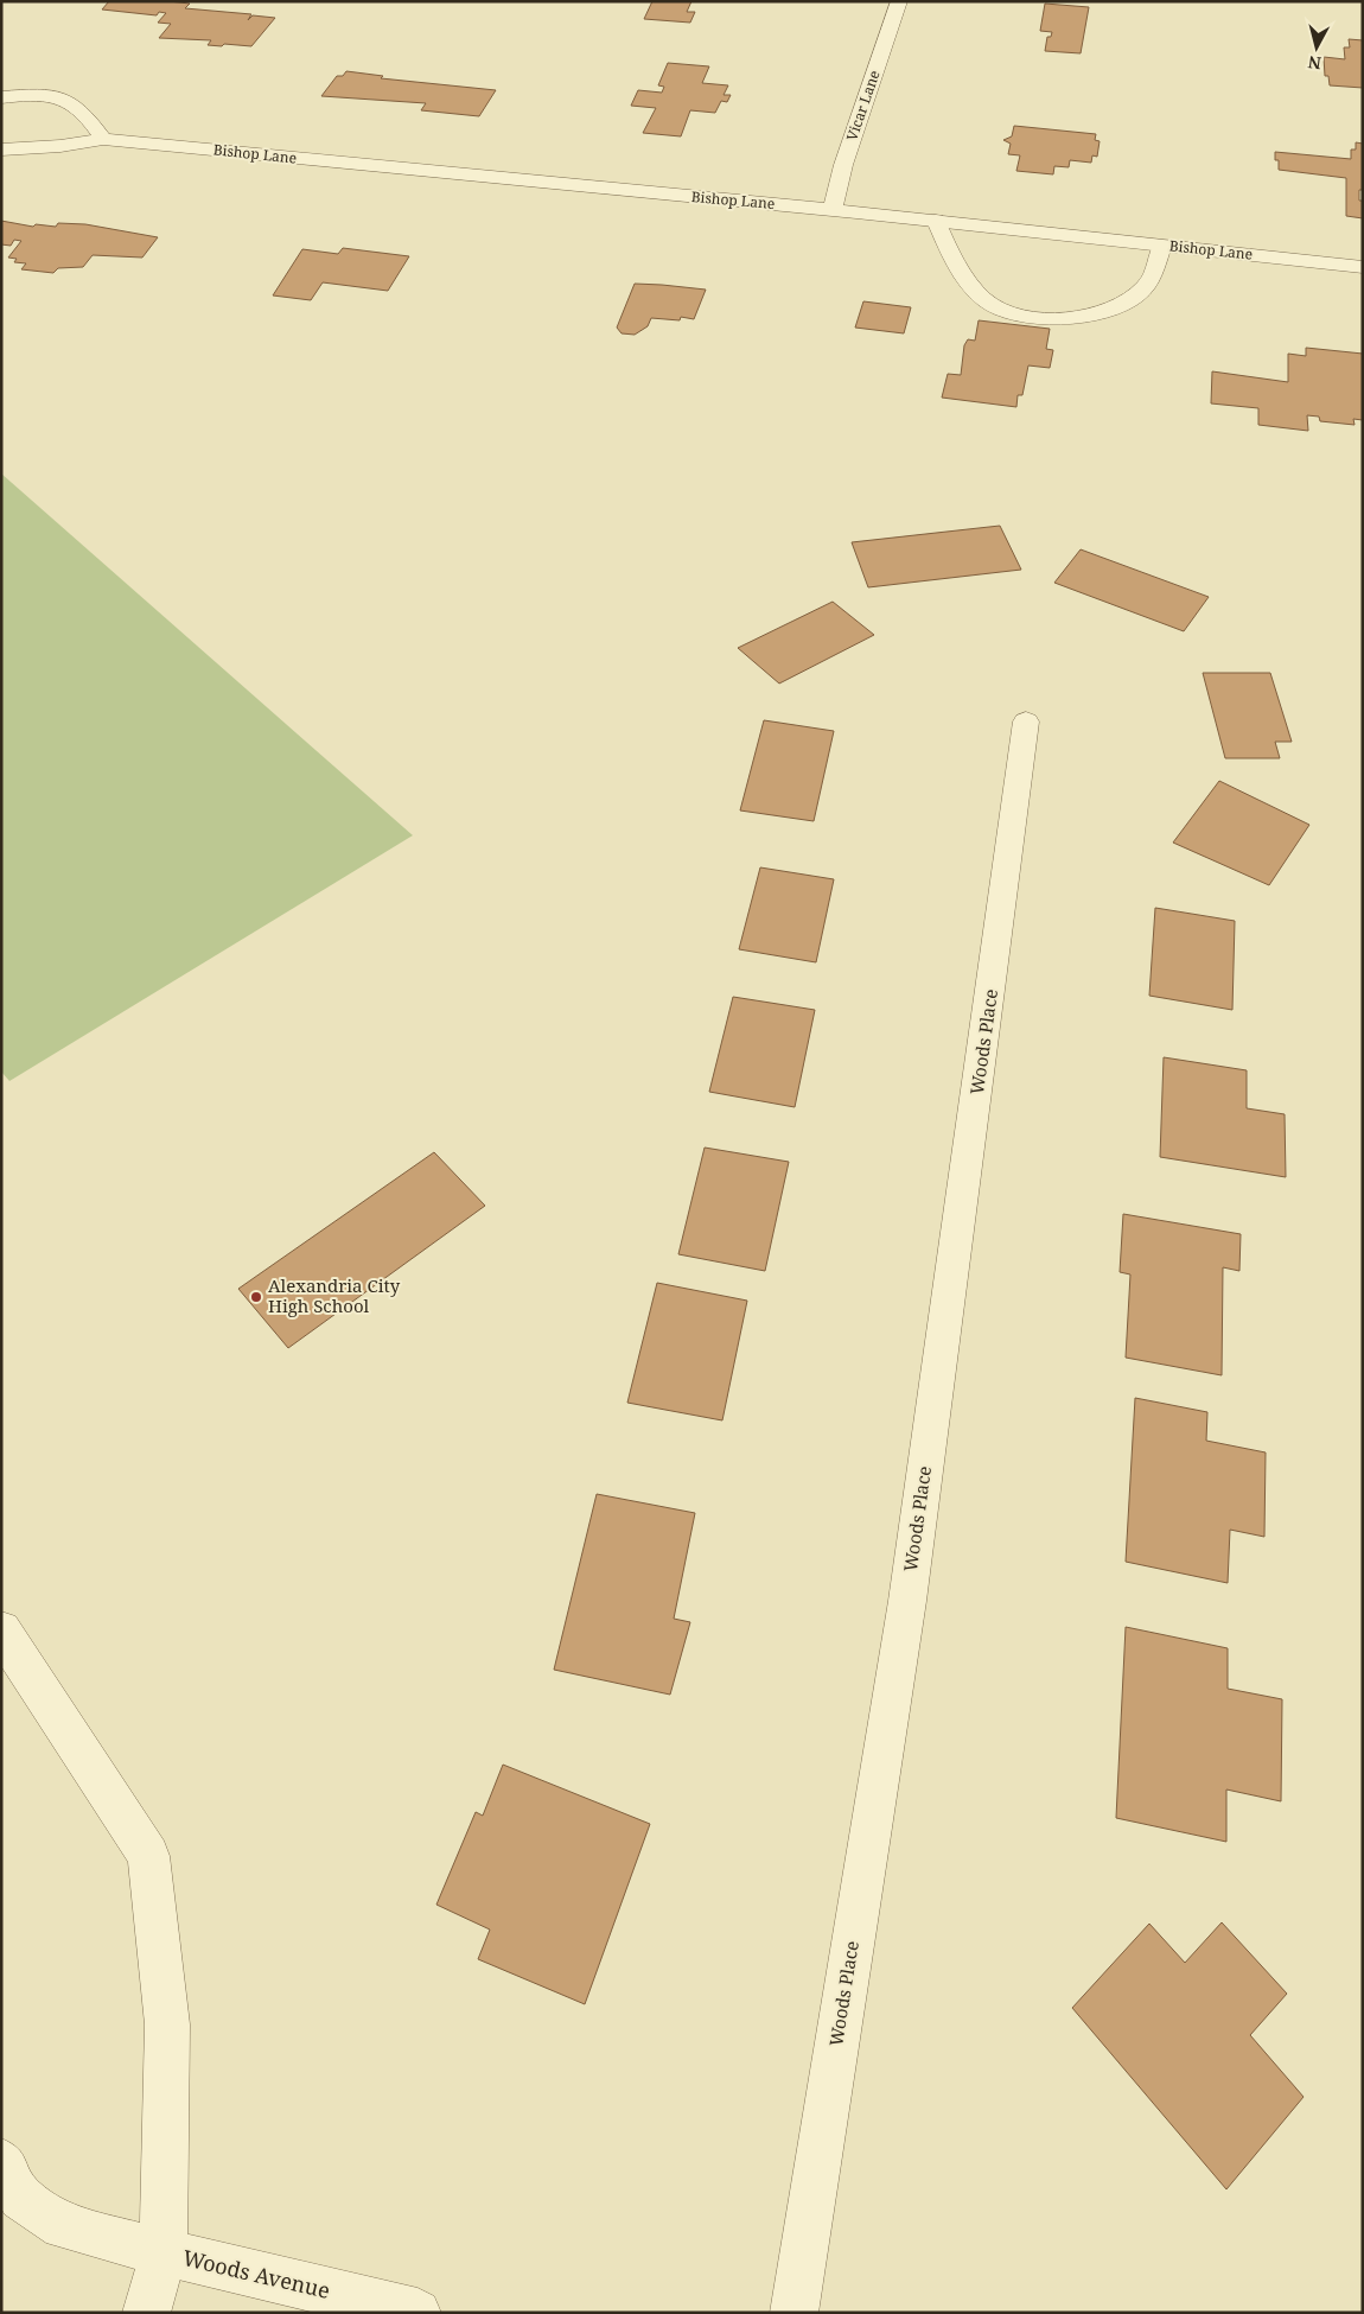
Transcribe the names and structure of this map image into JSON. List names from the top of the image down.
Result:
{
  "streets": {
    "street": [
      "Vicar Lane",
      "Bishop Lane",
      "Woods Place",
      "Woods Avenue"
    ]
  },
  "crossings": [
    ["Vicar Lane", "Bishop Lane"]
  ],
  "places": ["Alexandria City High School"],
  "north": "bottom"
}
